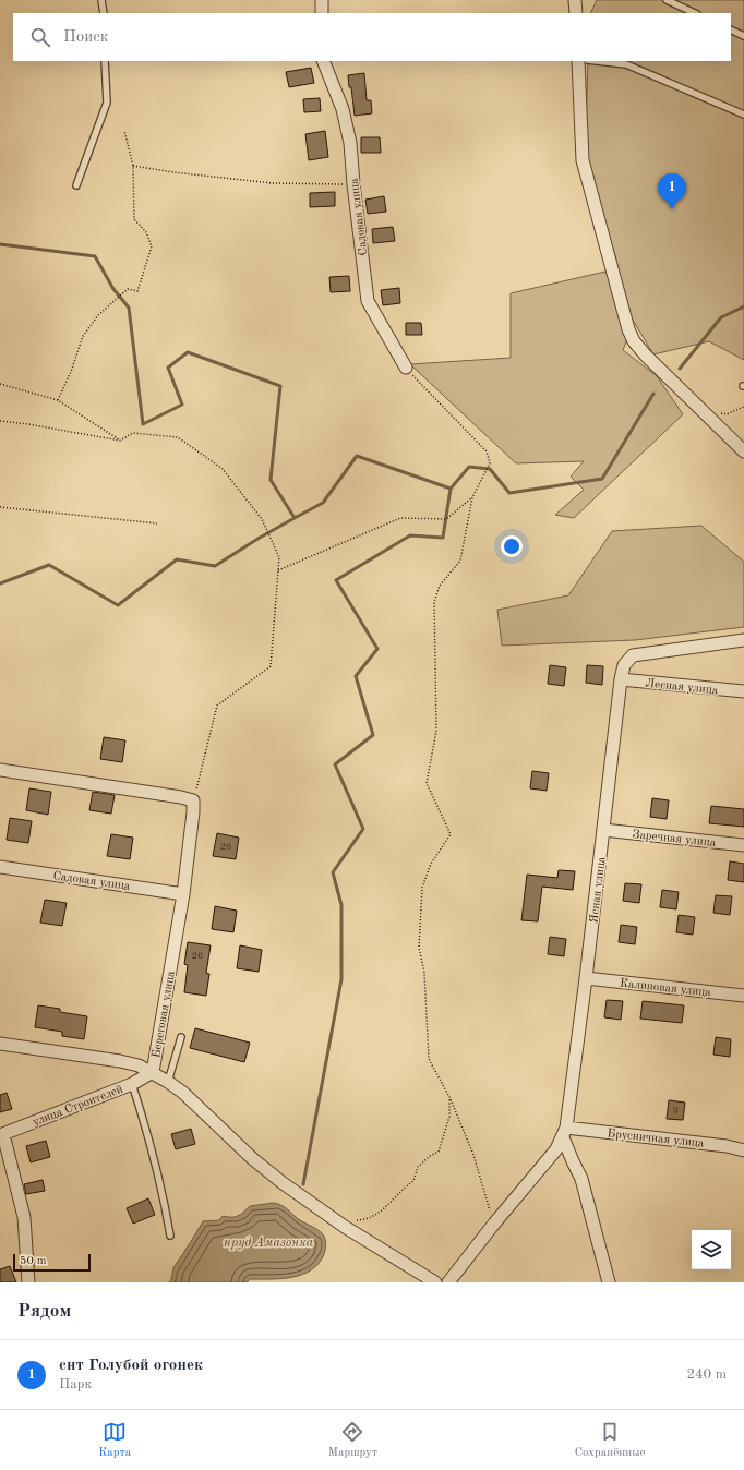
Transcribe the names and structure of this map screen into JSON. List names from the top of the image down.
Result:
{
  "streets": {
    "street": [
      "Садовая улица",
      "Лесная улица",
      "Заречная улица",
      "Ясная улица",
      "Калиновая улица",
      "Береговая улица",
      "улица Строителей",
      "Брусничная улица"
    ]
  },
  "crossings": [
    ["Садовая улица", "Береговая улица"],
    ["Лесная улица", "Ясная улица"],
    ["Заречная улица", "Ясная улица"],
    ["Ясная улица", "Калиновая улица"],
    ["Ясная улица", "Брусничная улица"],
    ["Береговая улица", "улица Строителей"]
  ],
  "water": ["пруд Амазонка"],
  "house_numbers": ["28", "26", "3"],
  "scale_bar": "50 m",
  "page": {
    "search": "Поиск",
    "pins": "1",
    "scale": "50 m",
    "heading": "Рядом",
    "list": [
      {
        "mark": "1",
        "name": "снт Голубой огонек",
        "note": "Парк",
        "value": "240 m"
      }
    ],
    "nav": ["Карта", "Маршрут", "Сохранённые"]
  }
}
